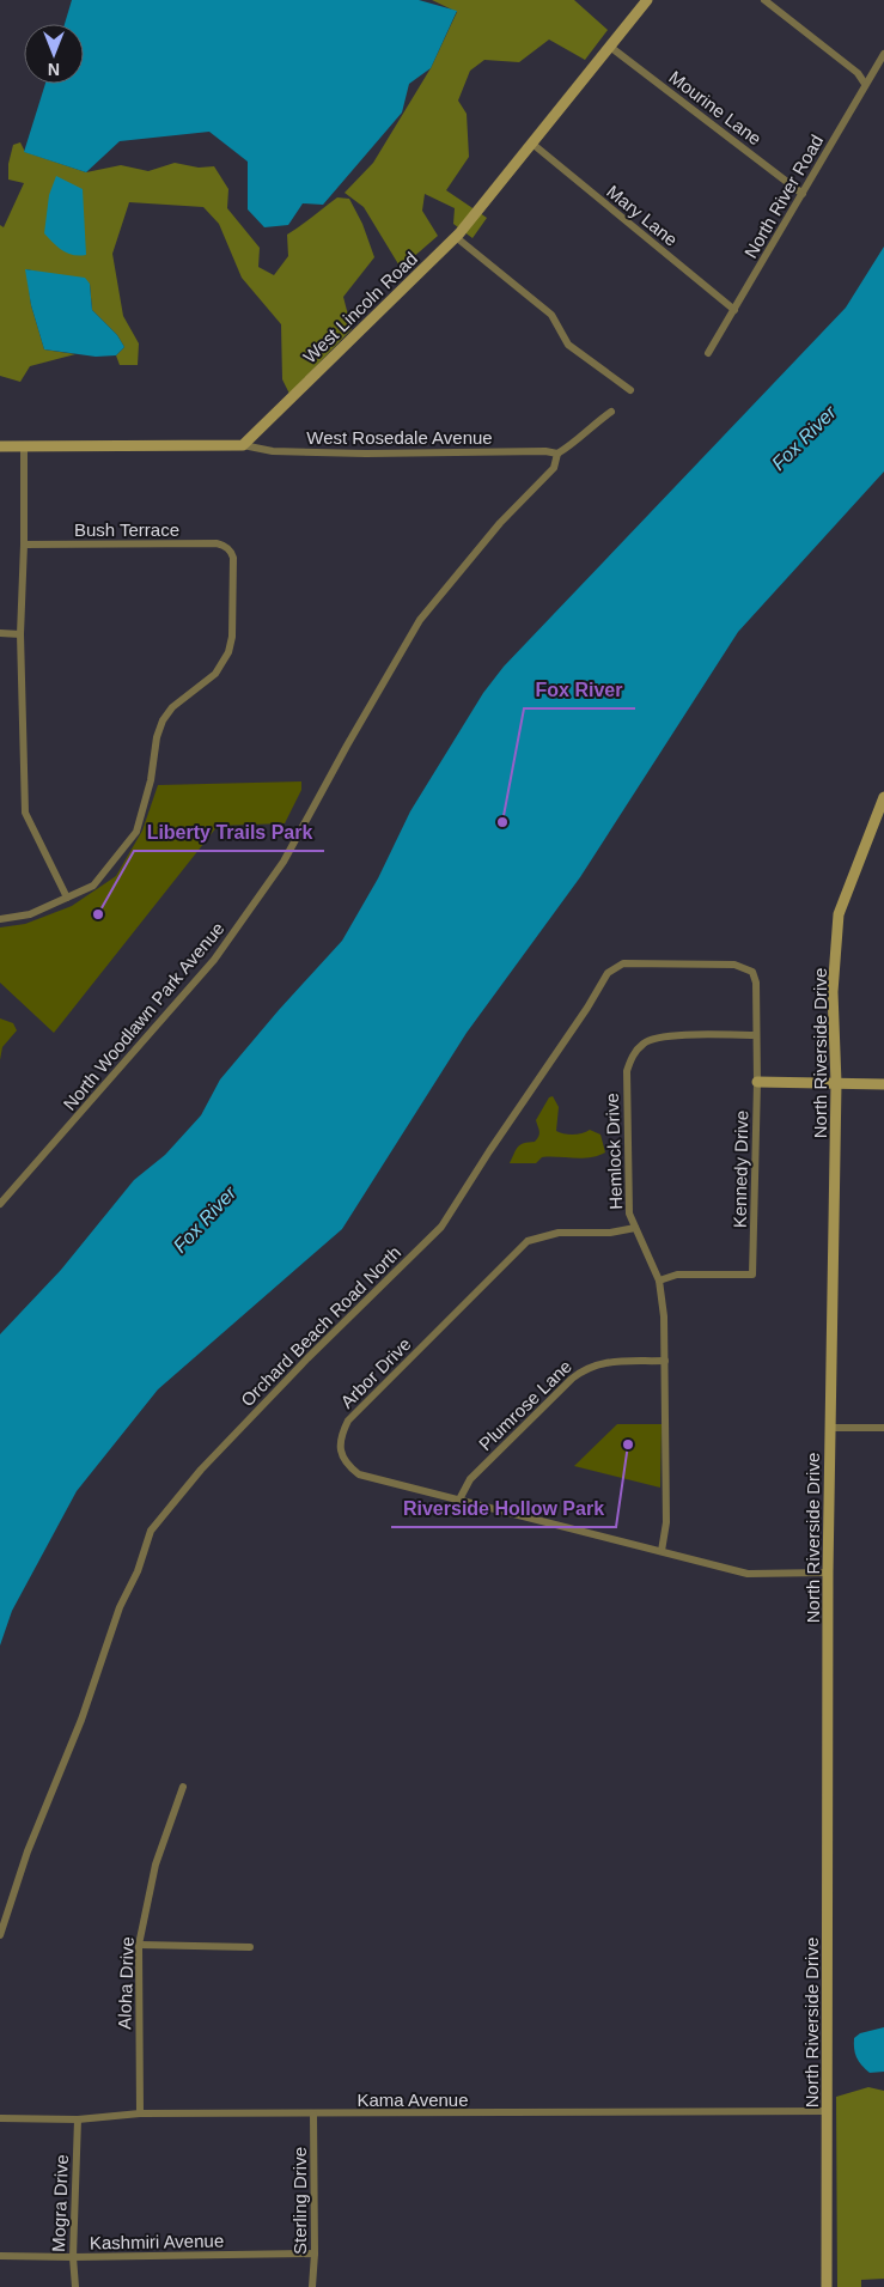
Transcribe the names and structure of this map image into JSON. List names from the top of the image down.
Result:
{
  "streets": {
    "street": [
      "Mourine Lane",
      "North River Road",
      "Mary Lane",
      "West Lincoln Road",
      "West Rosedale Avenue",
      "Bush Terrace",
      "North Woodlawn Park Avenue",
      "North Riverside Drive",
      "Hemlock Drive",
      "Kennedy Drive",
      "Orchard Beach Road North",
      "Arbor Drive",
      "Plumrose Lane",
      "Aloha Drive",
      "Kama Avenue",
      "Sterling Drive",
      "Mogra Drive",
      "Kashmiri Avenue"
    ]
  },
  "crossings": [
    ["Mourine Lane", "North River Road"],
    ["Mourine Lane", "West Lincoln Road"],
    ["North River Road", "Mary Lane"],
    ["Mary Lane", "West Lincoln Road"],
    ["West Lincoln Road", "West Rosedale Avenue"],
    ["West Rosedale Avenue", "North Woodlawn Park Avenue"],
    ["North Riverside Drive", "Arbor Drive"],
    ["North Riverside Drive", "Kama Avenue"],
    ["Hemlock Drive", "Kennedy Drive"],
    ["Hemlock Drive", "Arbor Drive"],
    ["Hemlock Drive", "Plumrose Lane"],
    ["Kennedy Drive", "Orchard Beach Road North"],
    ["Arbor Drive", "Plumrose Lane"],
    ["Aloha Drive", "Kama Avenue"],
    ["Kama Avenue", "Sterling Drive"],
    ["Kama Avenue", "Mogra Drive"],
    ["Sterling Drive", "Kashmiri Avenue"],
    ["Mogra Drive", "Kashmiri Avenue"]
  ],
  "water": ["Fox River"],
  "places": ["Fox River", "Liberty Trails Park", "Riverside Hollow Park"],
  "north": "bottom"
}
